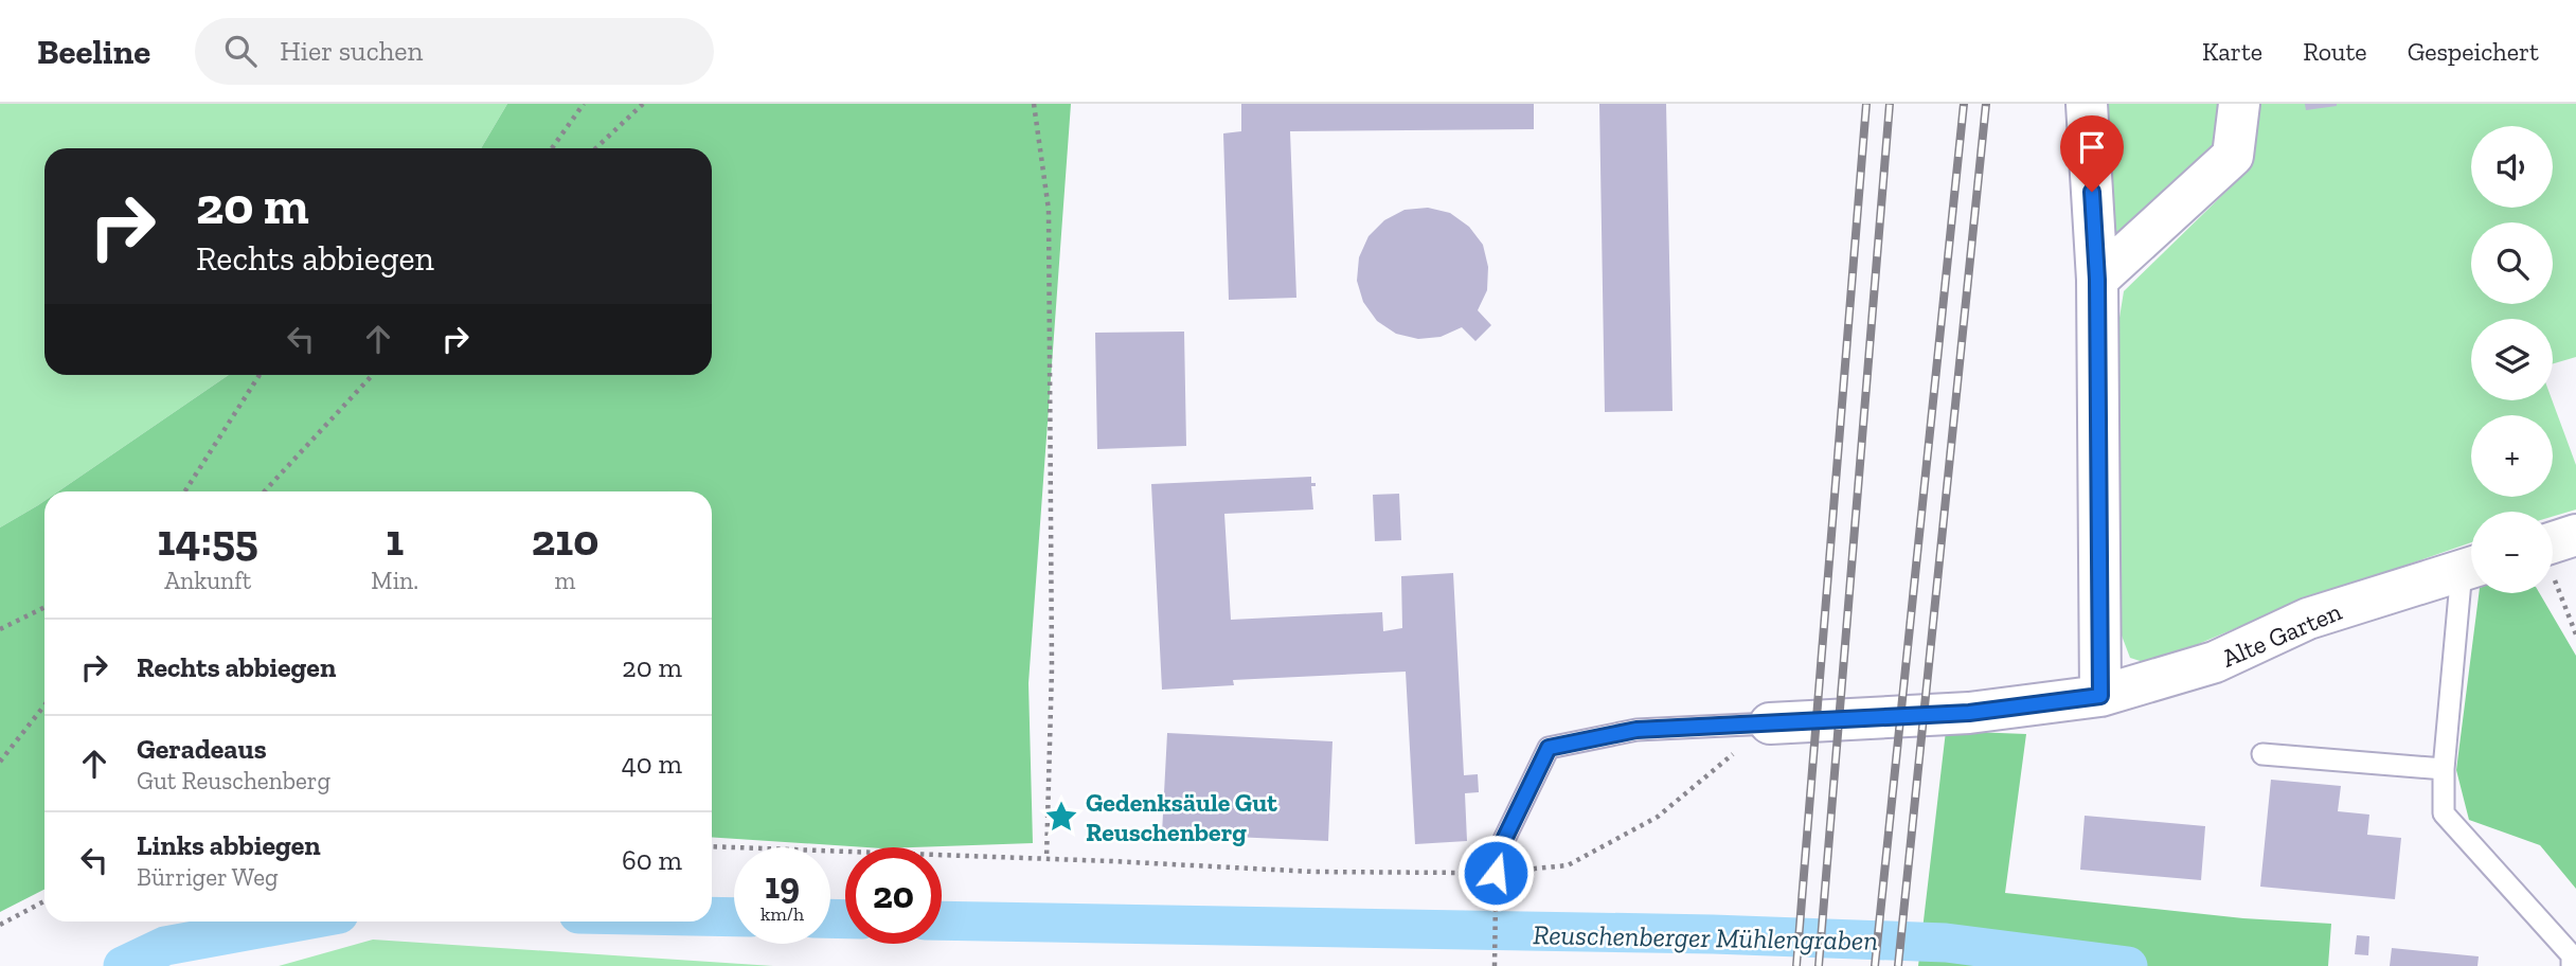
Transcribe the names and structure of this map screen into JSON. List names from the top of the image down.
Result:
{
  "streets": {
    "street": ["Alte Garten"]
  },
  "water": ["Reuschenberger Mühlengraben"],
  "places": {
    "place": ["Gedenksäule Gut Reuschenberg"]
  },
  "page": {
    "header": "Beeline",
    "search": "Hier suchen",
    "nav": ["Karte", "Route", "Gespeichert"],
    "map_buttons": ["+", "−"],
    "turn": ["20 m", "Rechts abbiegen"],
    "eta": [
      "14:55",
      "Ankunft",
      "1",
      "Min.",
      "210",
      "m"
    ],
    "list": [
      {
        "name": "Rechts abbiegen",
        "value": "20 m"
      },
      {
        "name": "Geradeaus",
        "note": "Gut Reuschenberg",
        "value": "40 m"
      },
      {
        "name": "Links abbiegen",
        "note": "Bürriger Weg",
        "value": "60 m"
      }
    ],
    "speed": "19 km/h",
    "limit": "20"
  }
}
